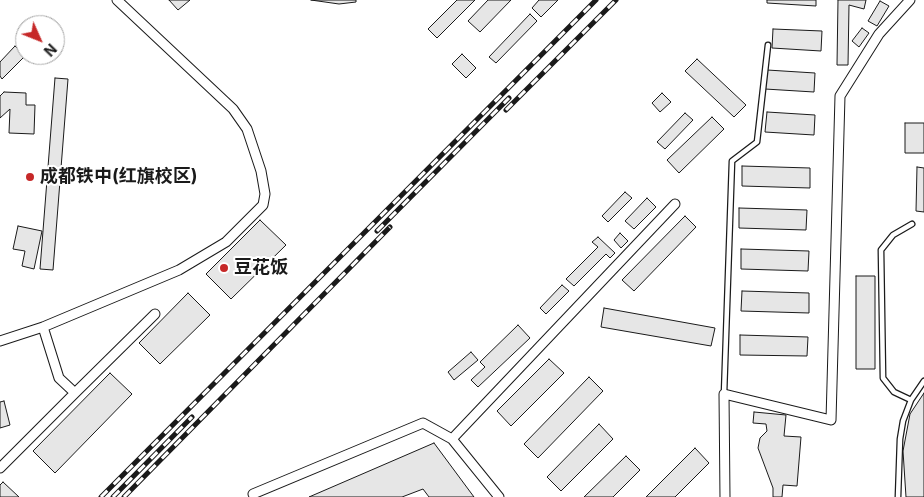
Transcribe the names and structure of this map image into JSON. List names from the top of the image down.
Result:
{
  "places": ["成都铁中(红旗校区)", "豆花饭"],
  "north": "bottom right"
}
